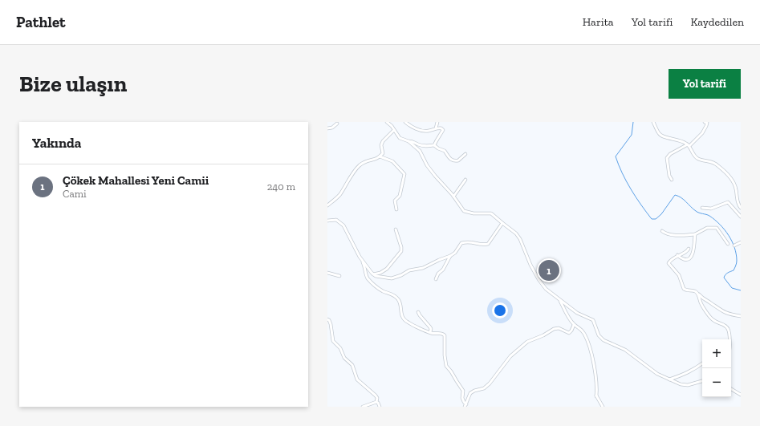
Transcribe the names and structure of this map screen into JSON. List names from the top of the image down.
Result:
{
  "page": {
    "header": "Pathlet",
    "nav": ["Harita", "Yol tarifi", "Kaydedilen"],
    "buttons": "Yol tarifi",
    "title": "Bize ulaşın",
    "heading": "Yakında",
    "list": [
      {
        "mark": "1",
        "name": "Çökek Mahallesi Yeni Camii",
        "note": "Cami",
        "value": "240 m"
      }
    ],
    "pins": "1",
    "map_buttons": ["+", "−"]
  }
}
